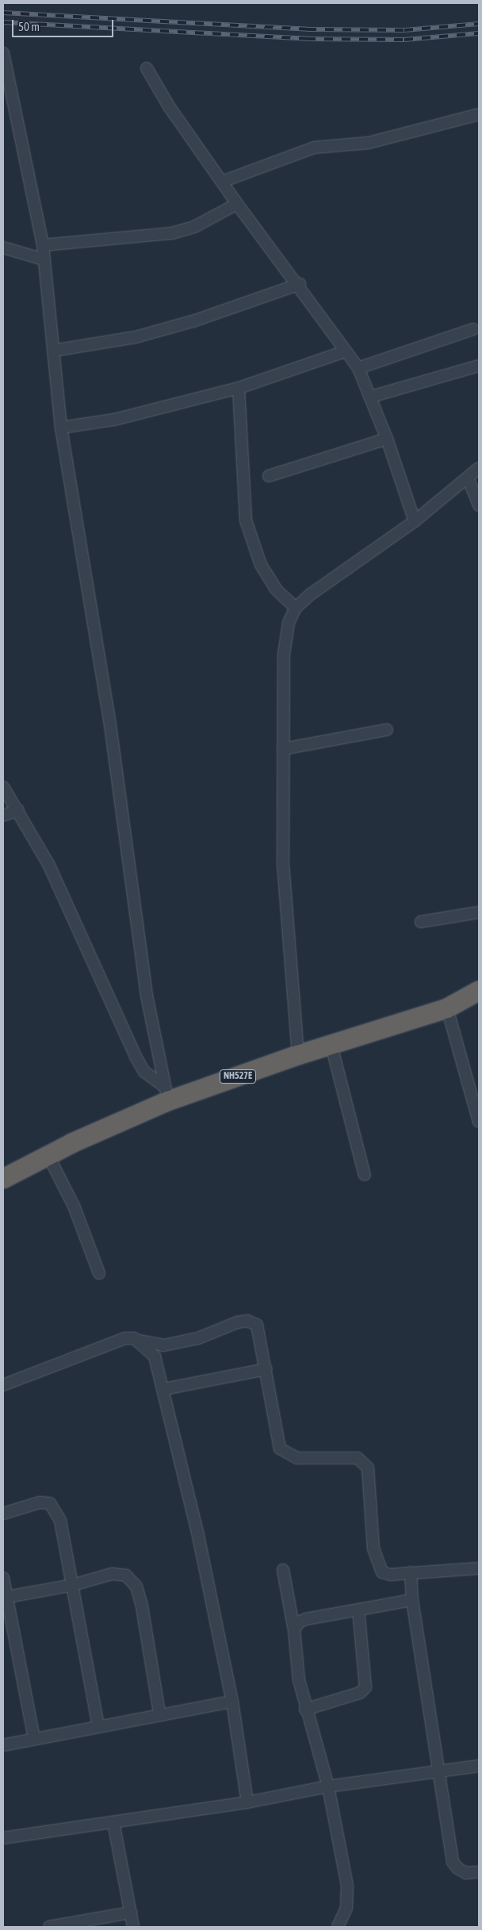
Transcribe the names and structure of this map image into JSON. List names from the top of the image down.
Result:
{
  "streets": {
    "highway": ["NH527E"]
  },
  "scale_bar": "50 m"
}
